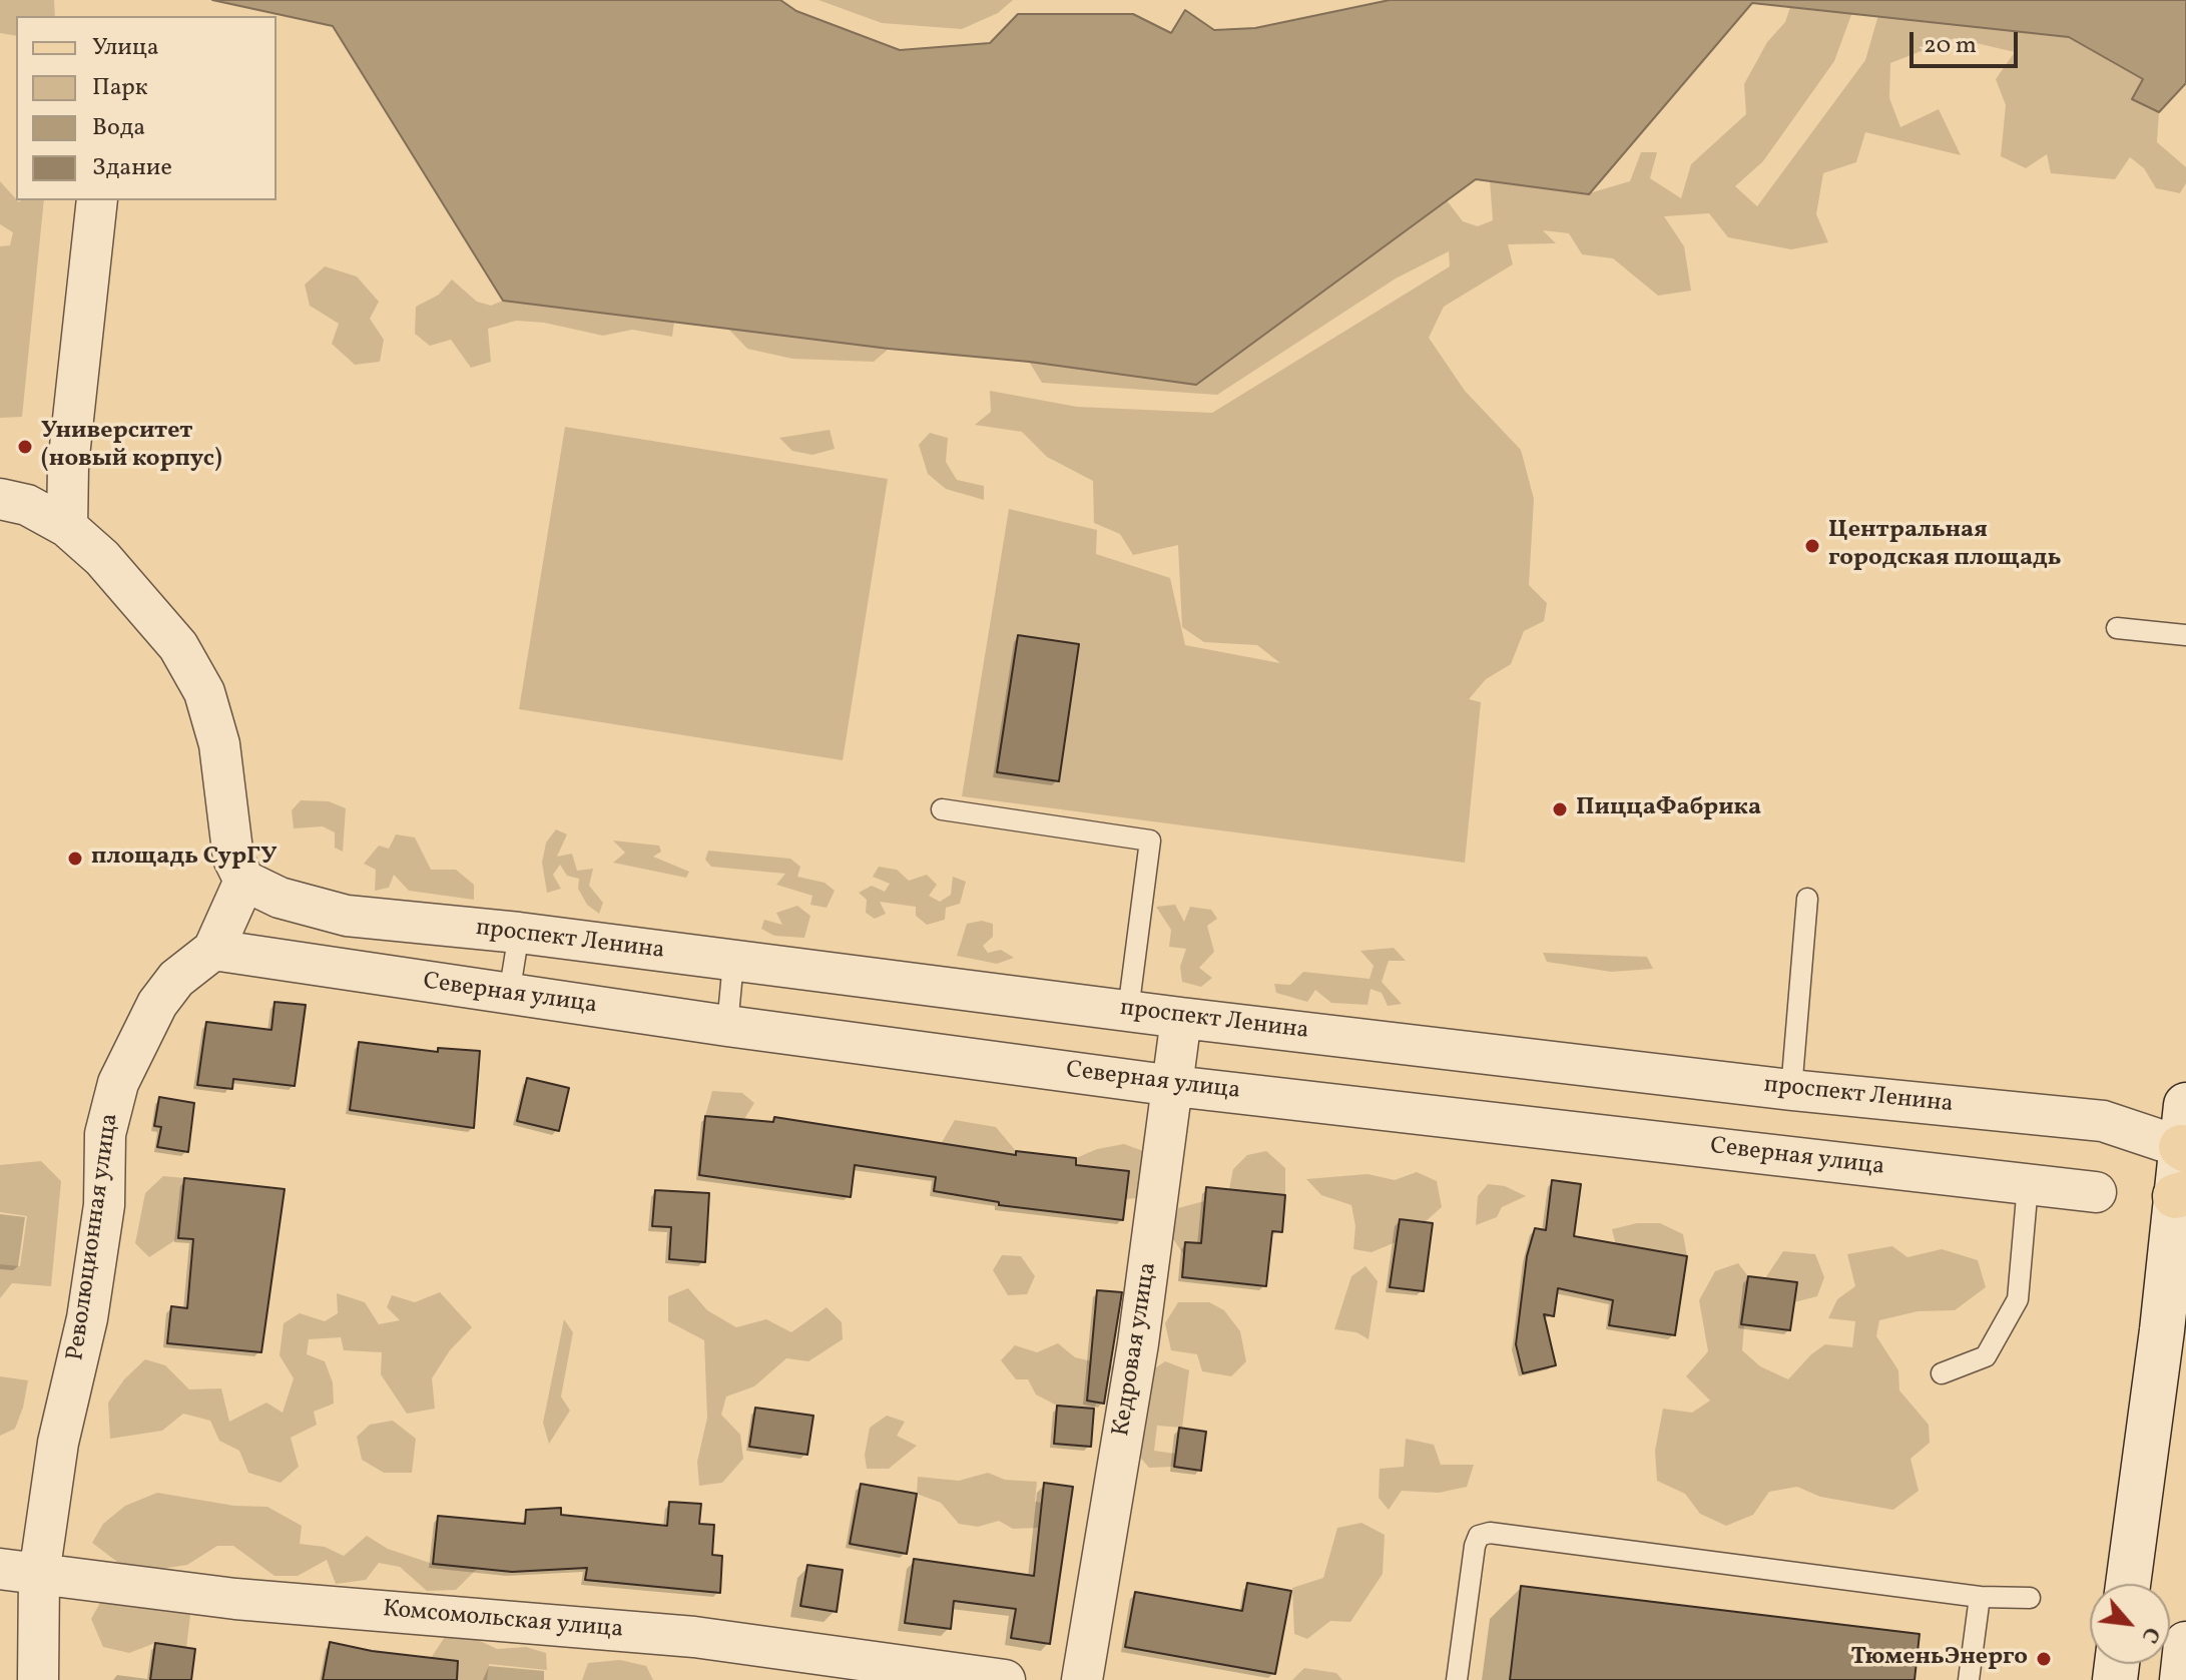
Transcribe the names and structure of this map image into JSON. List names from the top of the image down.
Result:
{
  "streets": {
    "street": [
      "проспект Ленина",
      "Северная улица",
      "Революционная улица",
      "Кедровая улица",
      "Комсомольская улица"
    ]
  },
  "crossings": [
    ["проспект Ленина", "Революционная улица"],
    ["проспект Ленина", "Кедровая улица"],
    ["Северная улица", "Революционная улица"],
    ["Северная улица", "Кедровая улица"],
    ["Революционная улица", "Комсомольская улица"]
  ],
  "places": [
    "Университет (новый корпус)",
    "Центральная городская площадь",
    "ПиццаФабрика",
    "площадь СурГУ",
    "ТюменьЭнерго"
  ],
  "legend": [
    "Улица",
    "Парк",
    "Вода",
    "Здание"
  ],
  "scale_bar": "20 m",
  "north": "bottom right"
}
